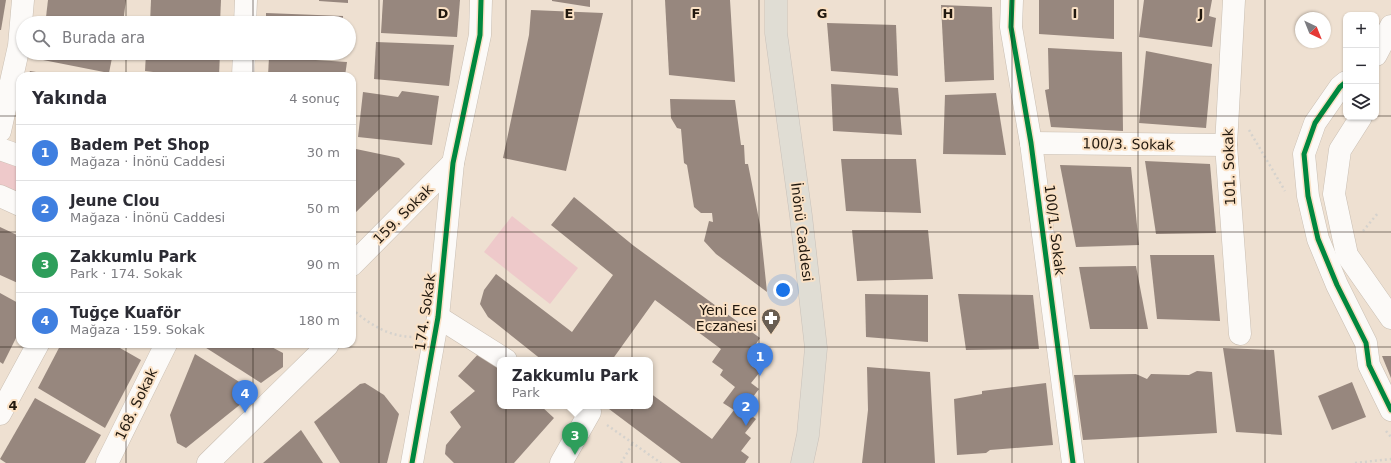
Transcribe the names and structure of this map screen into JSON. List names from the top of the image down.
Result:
{
  "streets": {
    "main road": ["İnönü Caddesi"],
    "street": [
      "100/3. Sokak",
      "101. Sokak",
      "159. Sokak",
      "100/1. Sokak",
      "174. Sokak",
      "168. Sokak"
    ]
  },
  "crossings": [
    ["100/3. Sokak", "101. Sokak"],
    ["100/3. Sokak", "100/1. Sokak"],
    ["159. Sokak", "174. Sokak"]
  ],
  "places": {
    "pharmacy": ["Yeni Ece Eczanesi"]
  },
  "north": "bottom right",
  "page": {
    "map_buttons": ["+", "−"],
    "search": "Burada ara",
    "heading": ["Yakında", "4 sonuç"],
    "list": [
      {
        "mark": "1",
        "name": "Badem Pet Shop",
        "note": "Mağaza · İnönü Caddesi",
        "value": "30 m"
      },
      {
        "mark": "2",
        "name": "Jeune Clou",
        "note": "Mağaza · İnönü Caddesi",
        "value": "50 m"
      },
      {
        "mark": "3",
        "name": "Zakkumlu Park",
        "note": "Park · 174. Sokak",
        "value": "90 m"
      },
      {
        "mark": "4",
        "name": "Tuğçe Kuaför",
        "note": "Mağaza · 159. Sokak",
        "value": "180 m"
      }
    ],
    "pins": [
      "1",
      "4",
      "2",
      "3"
    ],
    "popup": ["Zakkumlu Park", "Park"]
  },
  "grid": {
    "columns": [
      "D",
      "E",
      "F",
      "G",
      "H",
      "I",
      "J"
    ],
    "rows": ["4"]
  }
}
